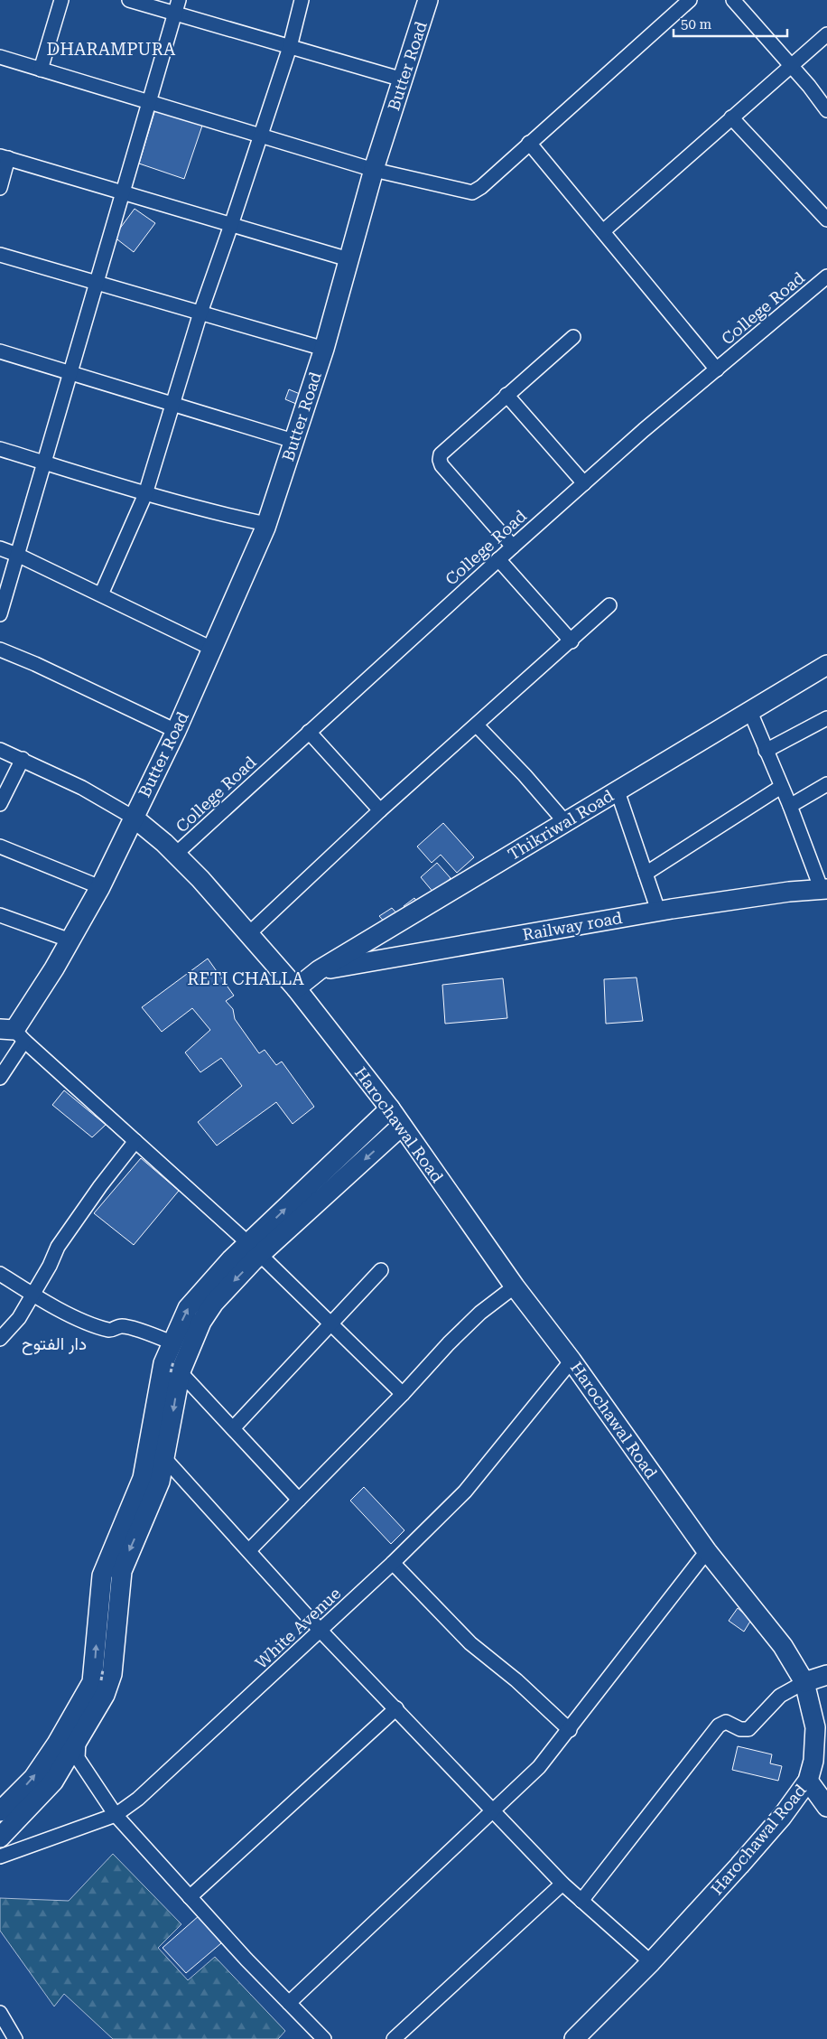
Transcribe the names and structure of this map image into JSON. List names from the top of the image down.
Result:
{
  "streets": {
    "main road": [
      "Butter Road",
      "Thikriwal Road",
      "Railway road",
      "Harochawal Road"
    ],
    "street": ["College Road", "White Avenue"]
  },
  "crossings": [
    ["Butter Road", "Harochawal Road"],
    ["College Road", "Harochawal Road"],
    ["Thikriwal Road", "Railway road"],
    ["Thikriwal Road", "Harochawal Road"],
    ["Harochawal Road", "White Avenue"]
  ],
  "districts": ["DHARAMPURA", "RETI CHALLA", "دار الفتوح"],
  "scale_bar": "50 m"
}
